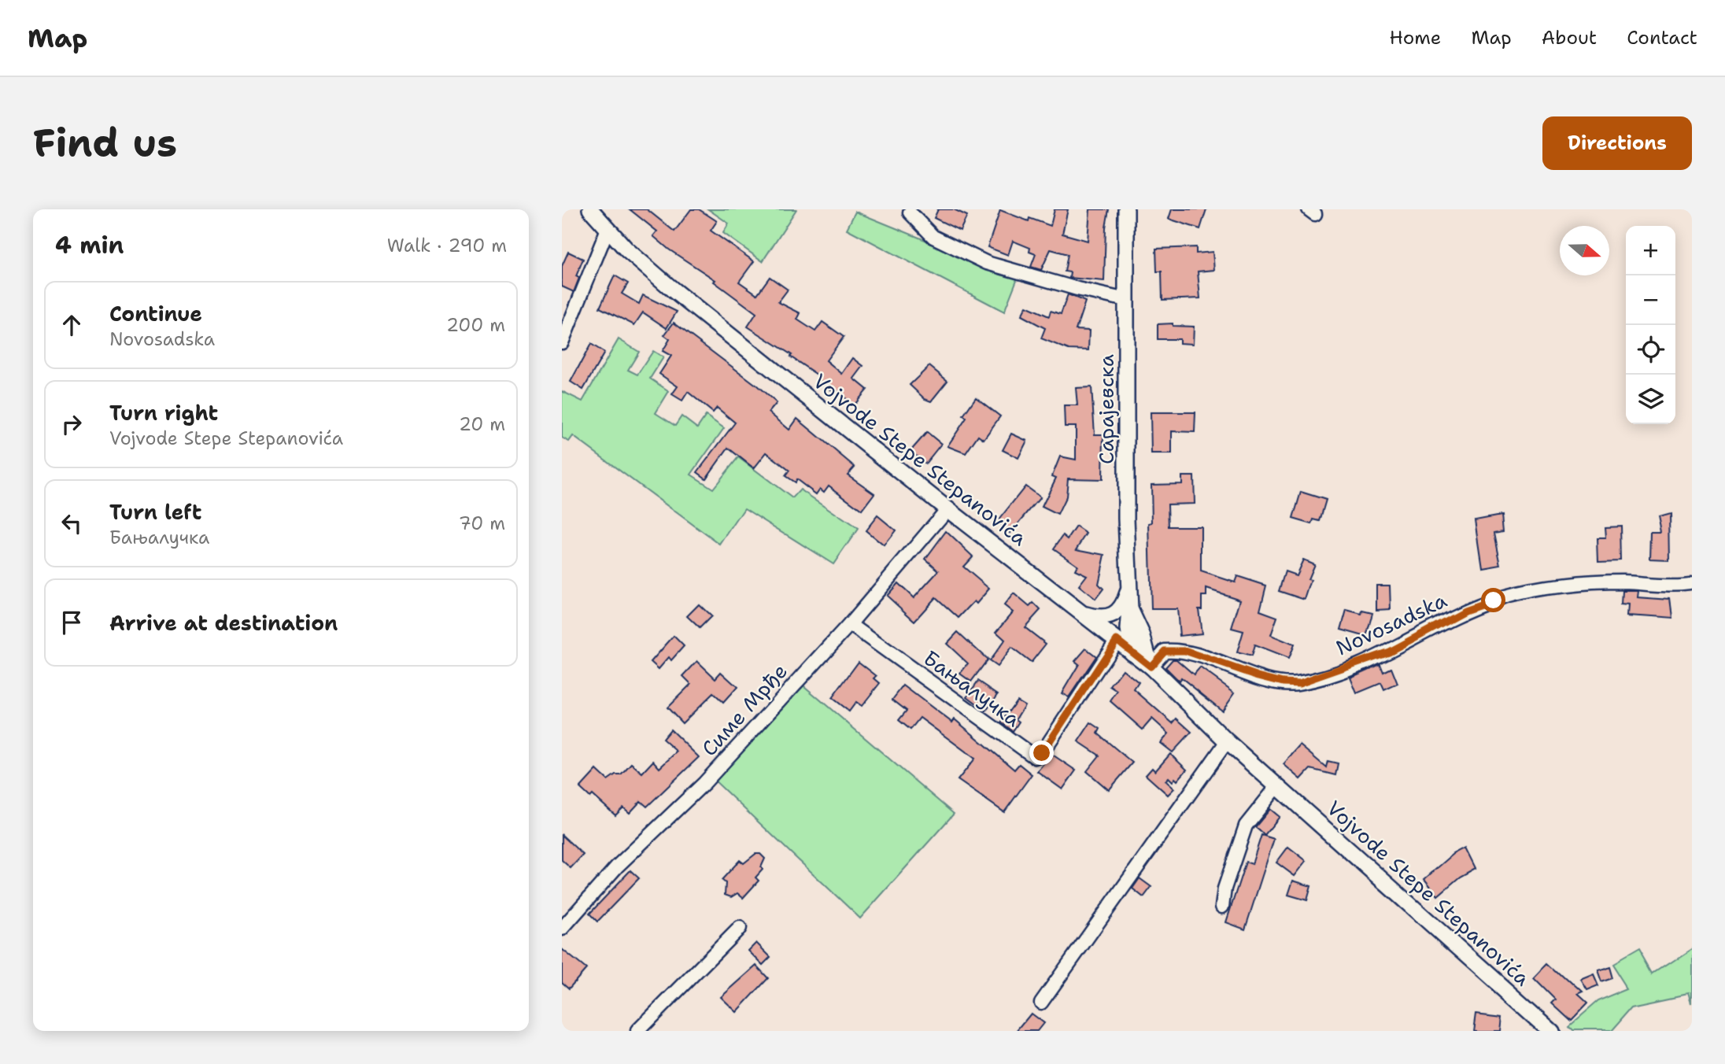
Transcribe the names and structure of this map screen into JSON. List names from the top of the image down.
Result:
{
  "streets": {
    "main road": ["Сарајевска", "Vojvode Stepe Stepanovića"],
    "street": ["Novosadska", "Бањалучка", "Симе Мрђе"]
  },
  "crossings": [
    ["Сарајевска", "Vojvode Stepe Stepanovića"],
    ["Vojvode Stepe Stepanovića", "Novosadska"],
    ["Vojvode Stepe Stepanovića", "Бањалучка"],
    ["Vojvode Stepe Stepanovića", "Симе Мрђе"],
    ["Бањалучка", "Симе Мрђе"]
  ],
  "north": "right",
  "page": {
    "header": "Map",
    "nav": [
      "Home",
      "Map",
      "About",
      "Contact"
    ],
    "buttons": "Directions",
    "title": "Find us",
    "heading": ["4 min", "Walk · 290 m"],
    "map_buttons": ["+", "−"],
    "list": [
      ["Continue", "Novosadska", "200 m"],
      ["Turn right", "Vojvode Stepe Stepanovića", "20 m"],
      ["Turn left", "Бањалучка", "70 m"],
      "Arrive at destination"
    ]
  }
}
